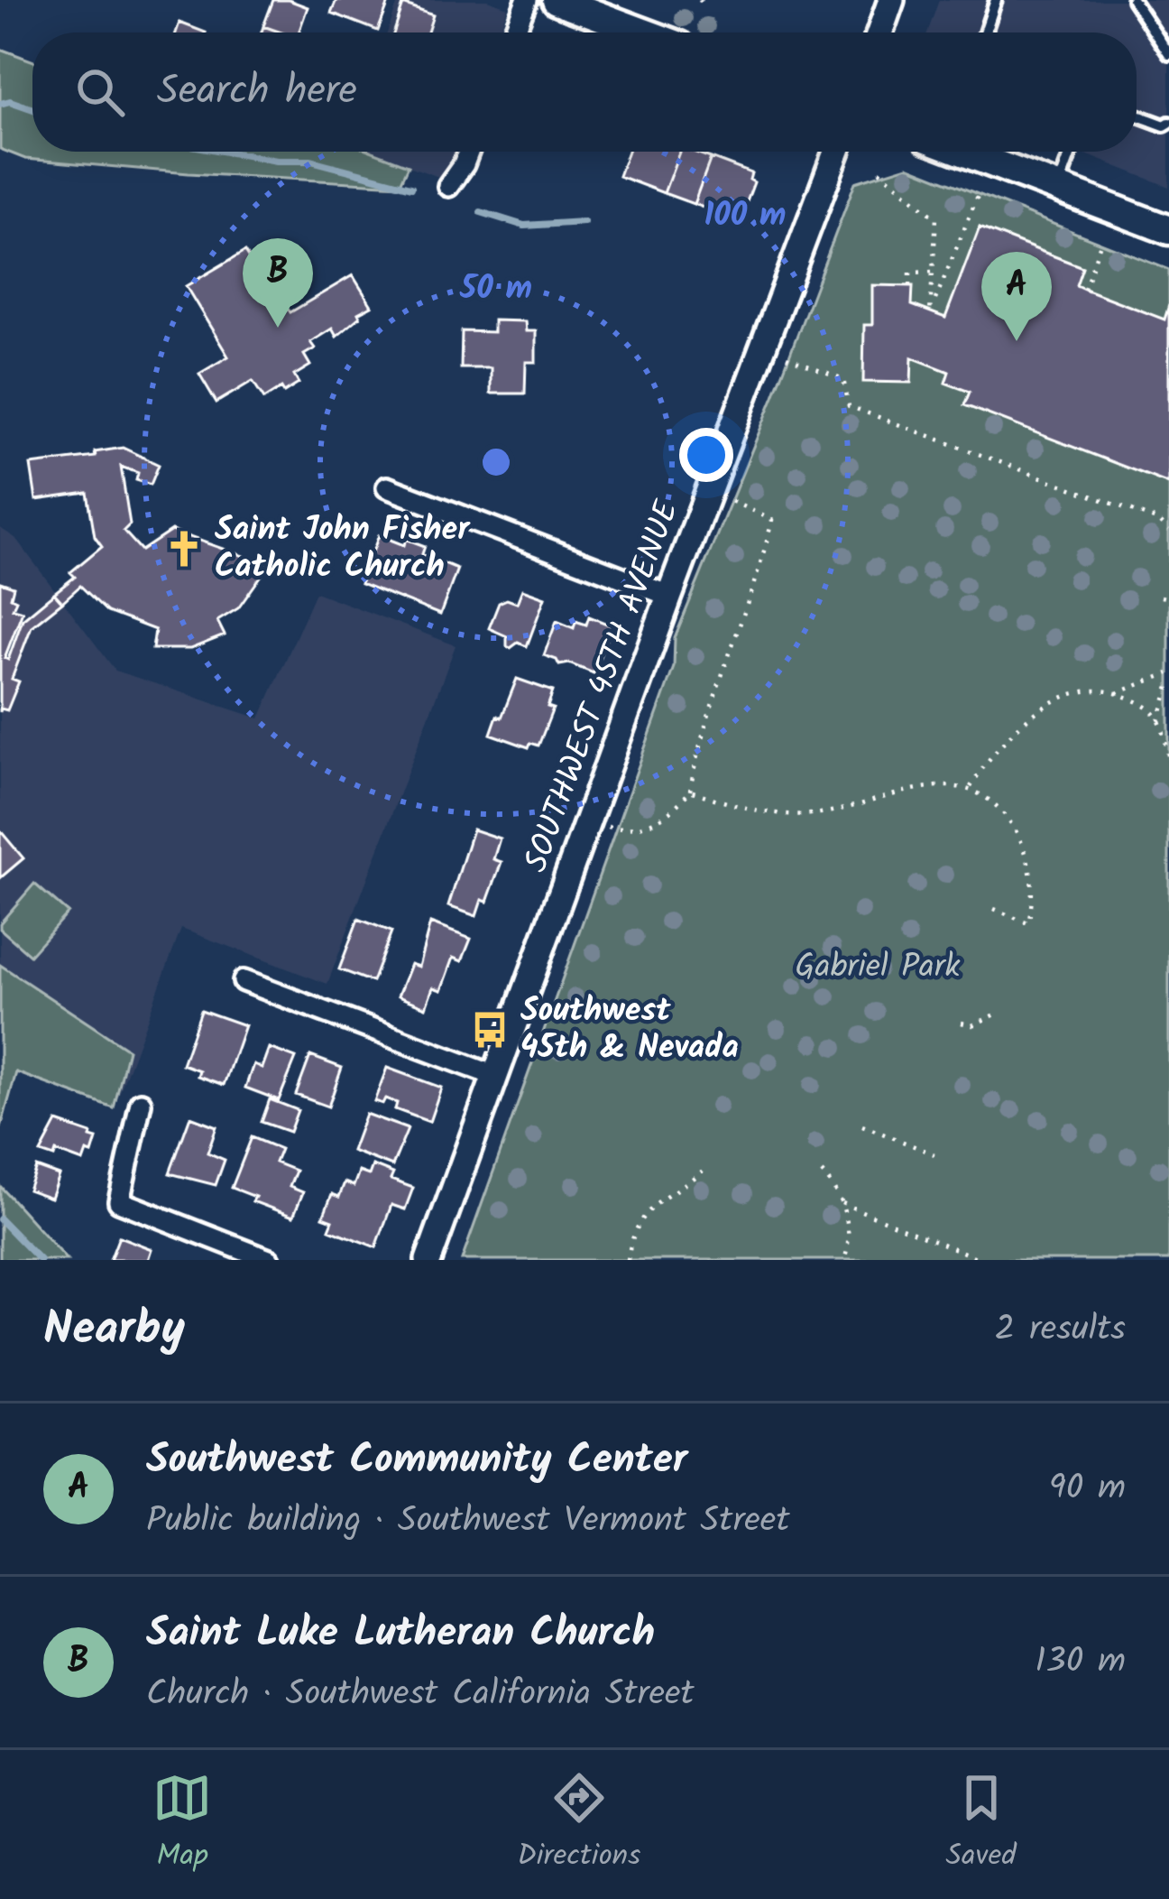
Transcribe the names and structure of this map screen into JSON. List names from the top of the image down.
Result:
{
  "streets": {
    "street": ["SOUTHWEST 45TH AVENUE"]
  },
  "parks": ["Gabriel Park"],
  "places": {
    "church": ["Saint John Fisher Catholic Church"],
    "bus stop": ["Southwest 45th & Nevada"]
  },
  "page": {
    "search": "Search here",
    "pins": ["B", "A"],
    "heading": ["Nearby", "2 results"],
    "list": [
      {
        "mark": "A",
        "name": "Southwest Community Center",
        "note": "Public building · Southwest Vermont Street",
        "value": "90 m"
      },
      {
        "mark": "B",
        "name": "Saint Luke Lutheran Church",
        "note": "Church · Southwest California Street",
        "value": "130 m"
      }
    ],
    "nav": ["Map", "Directions", "Saved"]
  },
  "rings": ["100 m", "50 m"]
}
